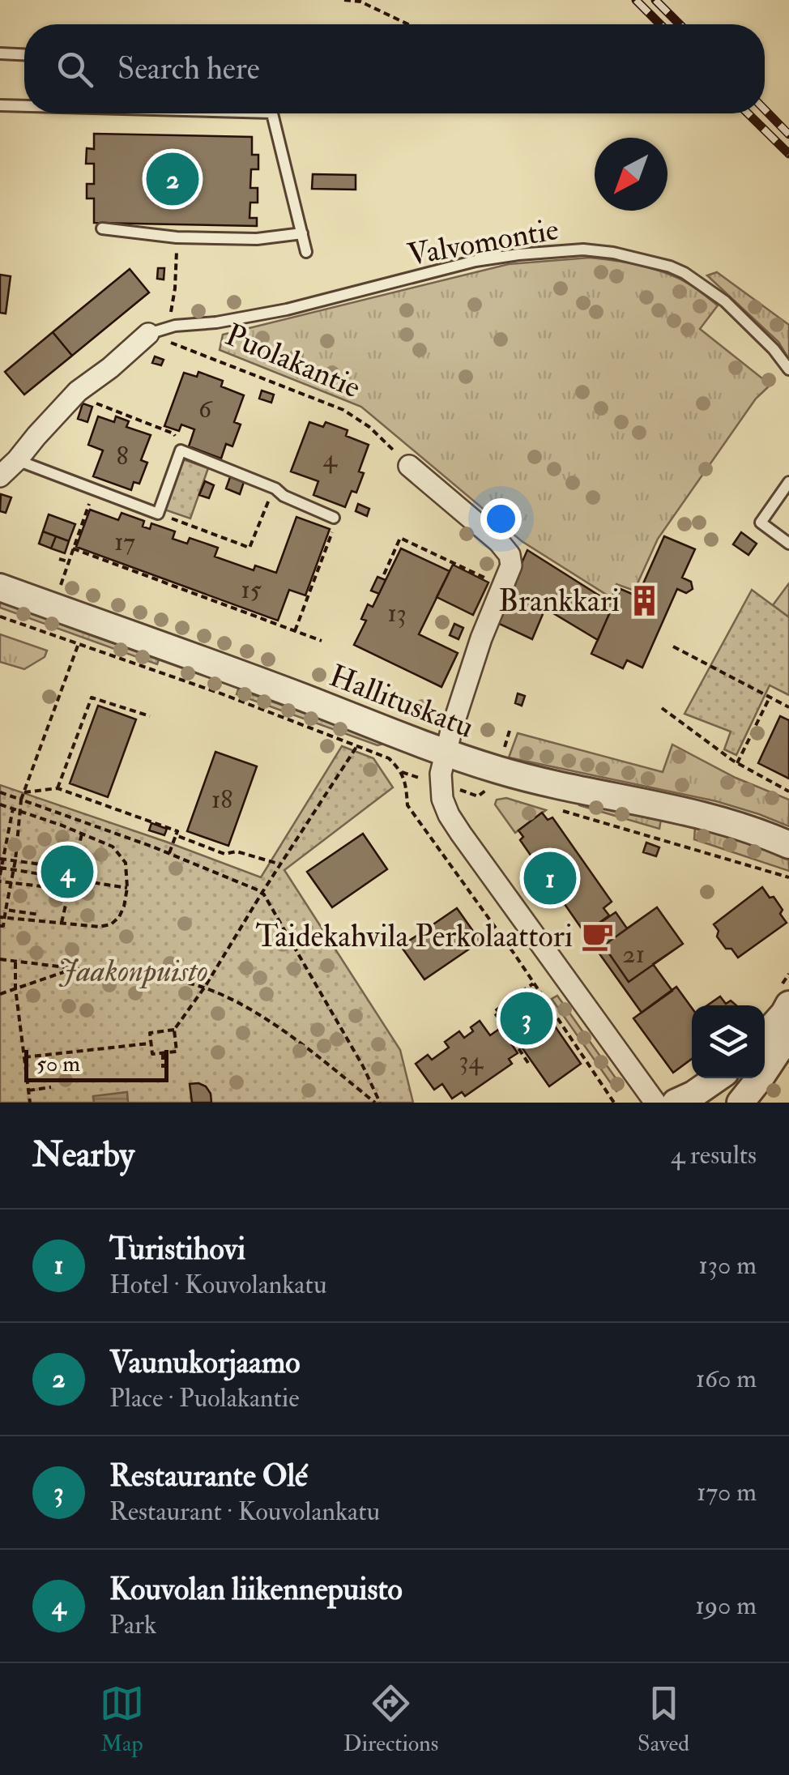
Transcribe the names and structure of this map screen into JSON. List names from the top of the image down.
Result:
{
  "streets": {
    "street": ["Hallituskatu"],
    "lane": ["Valvomontie"],
    "path": ["Puolakantie"]
  },
  "crossings": [
    ["Valvomontie", "Puolakantie"]
  ],
  "parks": ["Jaakonpuisto"],
  "places": {
    "building": ["Brankkari"],
    "cafe": ["Taidekahvila Perkolaattori"]
  },
  "house_numbers": [
    "6",
    "8",
    "4",
    "17",
    "15",
    "13",
    "18",
    "21",
    "34"
  ],
  "scale_bar": "50 m",
  "north": "bottom left",
  "page": {
    "search": "Search here",
    "pins": [
      "2",
      "4",
      "1",
      "3"
    ],
    "scale": "50 m",
    "heading": ["Nearby", "4 results"],
    "list": [
      {
        "mark": "1",
        "name": "Turistihovi",
        "note": "Hotel · Kouvolankatu",
        "value": "130 m"
      },
      {
        "mark": "2",
        "name": "Vaunukorjaamo",
        "note": "Place · Puolakantie",
        "value": "160 m"
      },
      {
        "mark": "3",
        "name": "Restaurante Olé",
        "note": "Restaurant · Kouvolankatu",
        "value": "170 m"
      },
      {
        "mark": "4",
        "name": "Kouvolan liikennepuisto",
        "note": "Park",
        "value": "190 m"
      }
    ],
    "nav": ["Map", "Directions", "Saved"]
  }
}
